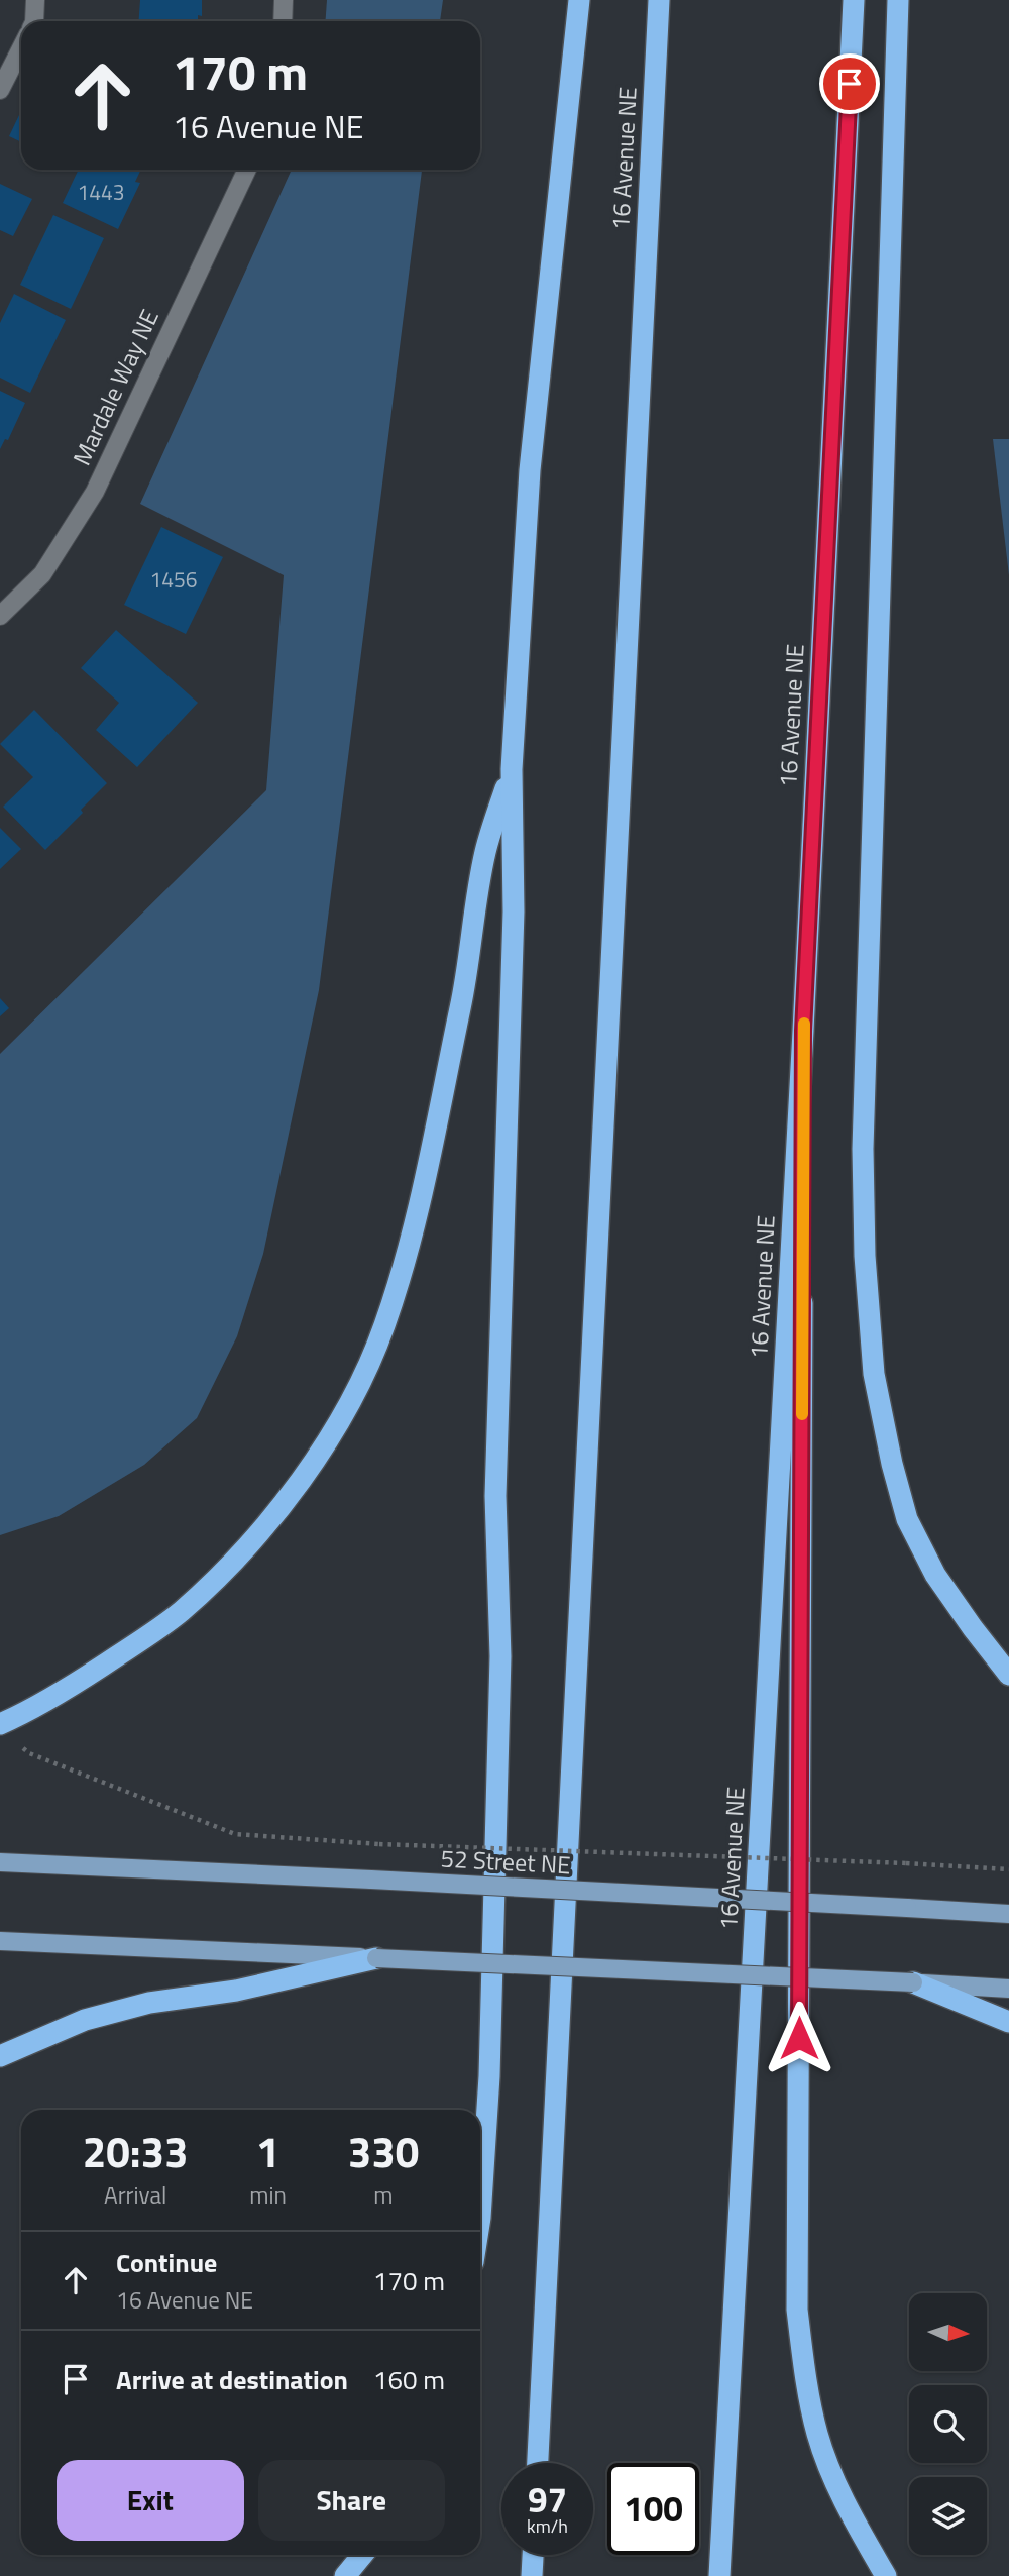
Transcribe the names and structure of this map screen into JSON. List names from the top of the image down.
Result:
{
  "streets": {
    "highway": ["16 Avenue NE"],
    "main road": ["52 Street NE"],
    "street": ["Mardale Way NE"]
  },
  "house_numbers": ["1443", "1456"],
  "north": "right",
  "page": {
    "turn": ["170 m", "16 Avenue NE"],
    "eta": [
      "20:33",
      "Arrival",
      "1",
      "min",
      "330",
      "m"
    ],
    "list": [
      {
        "name": "Continue",
        "note": "16 Avenue NE",
        "value": "170 m"
      },
      {
        "name": "Arrive at destination",
        "value": "160 m"
      }
    ],
    "buttons": ["Exit", "Share"],
    "speed": "97 km/h",
    "limit": "100"
  }
}
